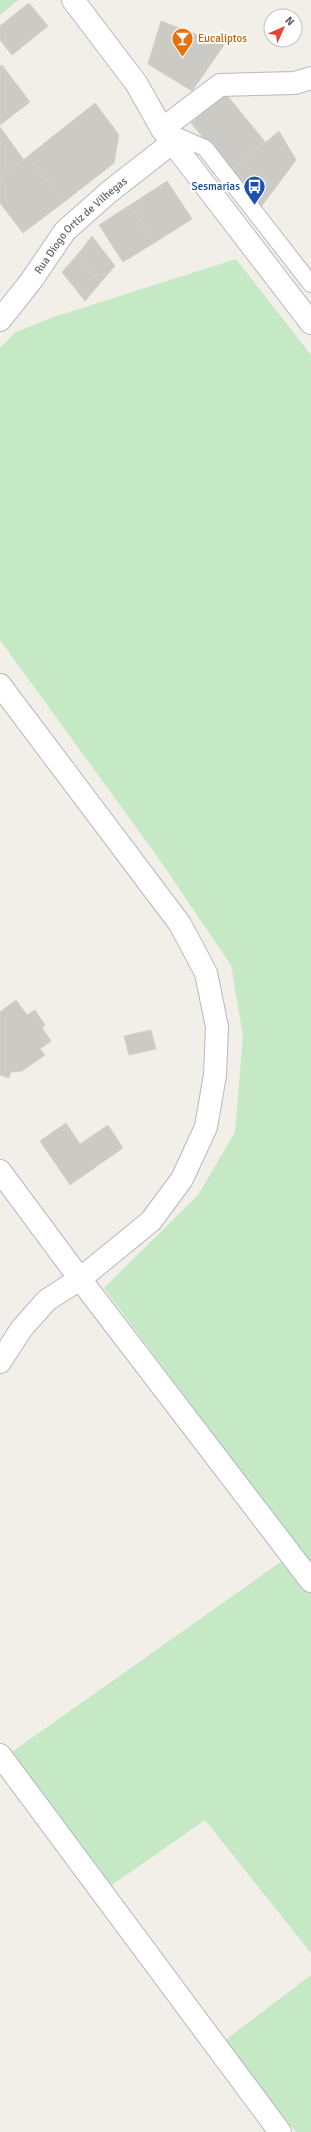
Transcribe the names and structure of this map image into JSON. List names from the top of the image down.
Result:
{
  "streets": {
    "street": ["Rua Diogo Ortiz de Vilhegas"]
  },
  "places": {
    "bar": ["Eucaliptos"],
    "bus stop": ["Sesmarias"]
  },
  "north": "top right"
}
